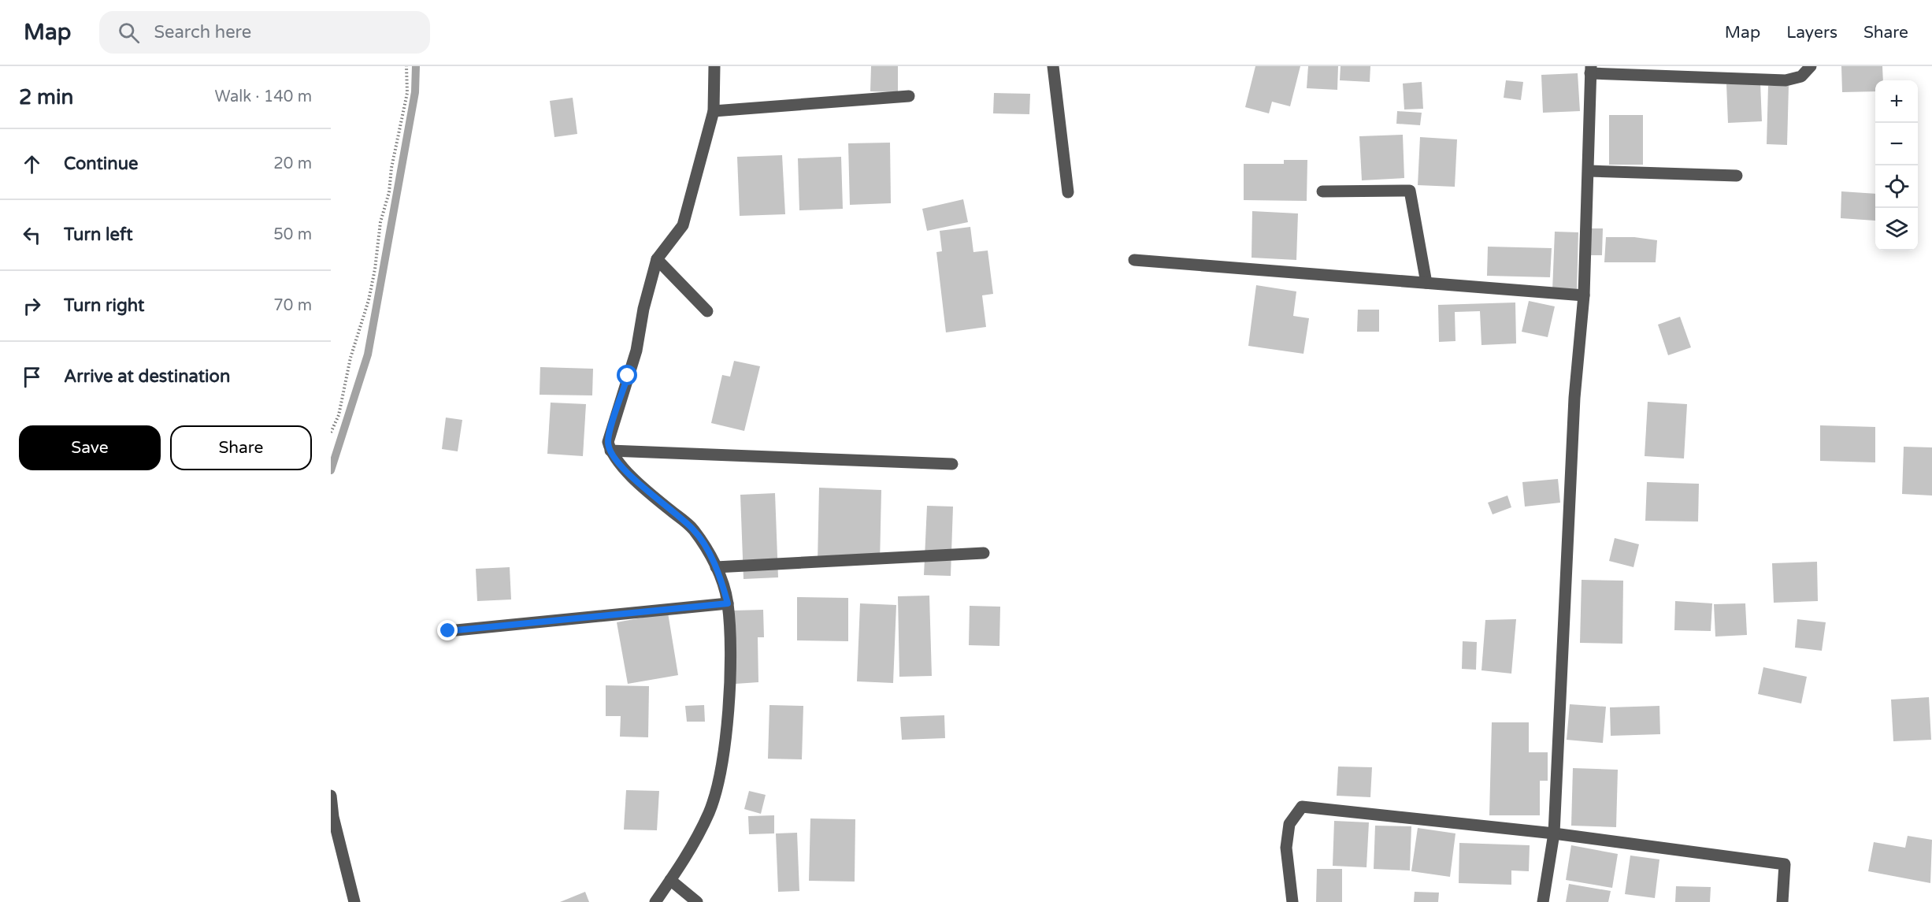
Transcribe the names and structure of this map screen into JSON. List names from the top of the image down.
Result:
{
  "page": {
    "header": "Map",
    "search": "Search here",
    "nav": ["Map", "Layers", "Share"],
    "heading": ["2 min", "Walk · 140 m"],
    "map_buttons": ["+", "−"],
    "list": [
      ["Continue", "20 m"],
      ["Turn left", "50 m"],
      ["Turn right", "70 m"],
      "Arrive at destination"
    ],
    "buttons": ["Save", "Share"]
  }
}
